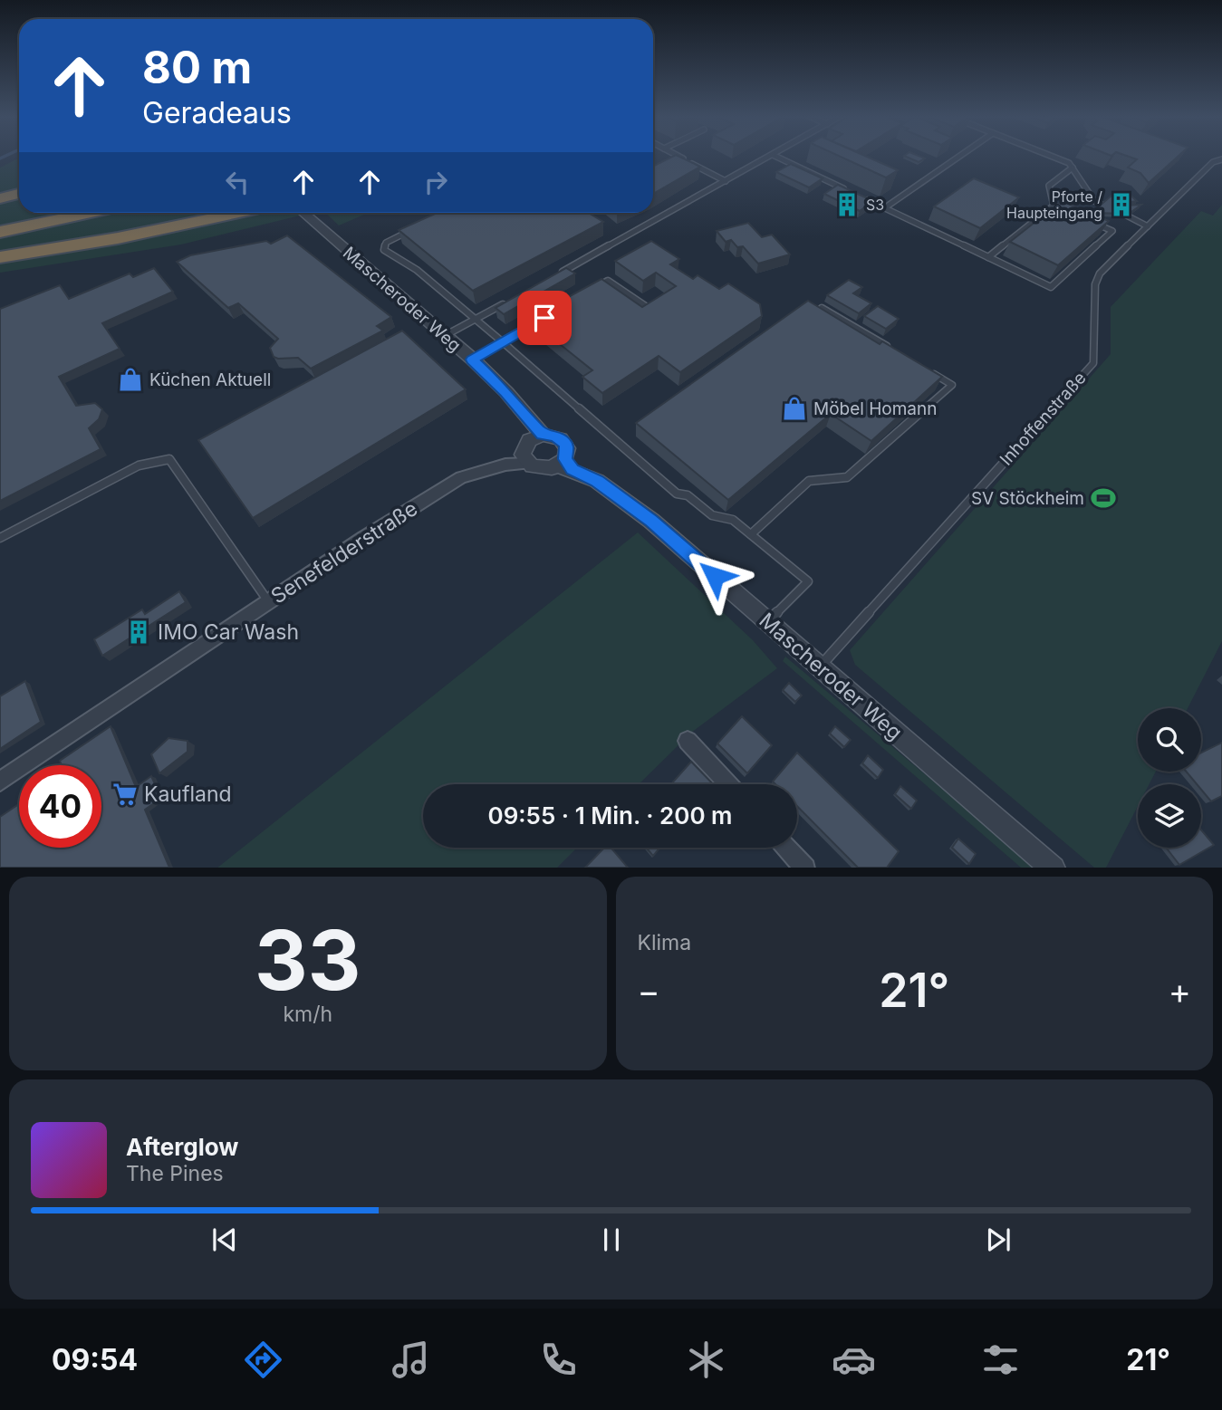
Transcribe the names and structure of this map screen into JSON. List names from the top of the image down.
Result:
{
  "streets": {
    "street": ["Mascheroder Weg", "Senefelderstraße"],
    "lane": ["Inhoffenstraße"]
  },
  "crossings": [
    ["Mascheroder Weg", "Inhoffenstraße"],
    ["Mascheroder Weg", "Senefelderstraße"]
  ],
  "places": {
    "building": ["S3", "Pforte / Haupteingang", "IMO Car Wash"],
    "shop": ["Küchen Aktuell", "Möbel Homann"],
    "sports": ["SV Stöckheim"],
    "supermarket": ["Kaufland"]
  },
  "page": {
    "turn": ["80 m", "Geradeaus"],
    "limit": "40",
    "trip": "09:55 · 1 Min. · 200 m",
    "tile": [
      ["33", "km/h"],
      "Klima"
    ],
    "heat": ["−", "21°", "+"],
    "song": ["Afterglow", "The Pines"],
    "tabs": ["09:54", "21°"]
  }
}
